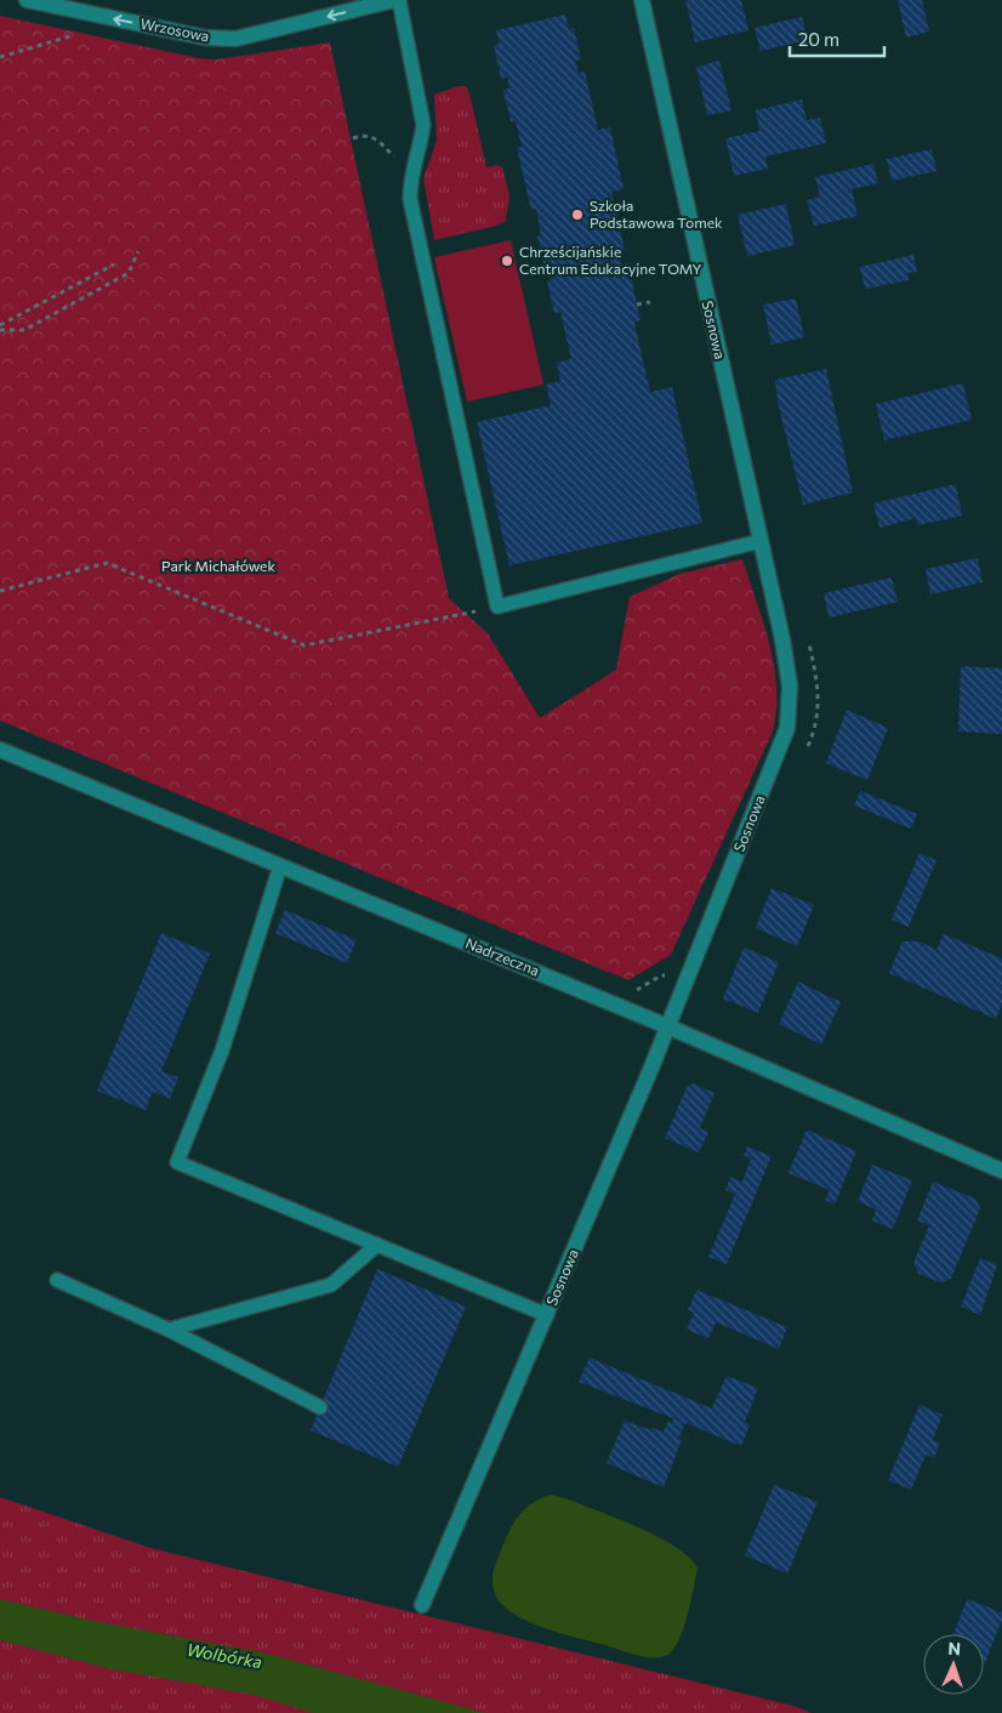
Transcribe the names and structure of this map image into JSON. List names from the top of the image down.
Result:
{
  "streets": {
    "street": ["Wrzosowa", "Sosnowa", "Nadrzeczna"]
  },
  "crossings": [
    ["Sosnowa", "Nadrzeczna"]
  ],
  "one_way": ["Wrzosowa"],
  "water": ["Wolbórka"],
  "parks": ["Park Michałówek"],
  "places": ["Szkoła Podstawowa Tomek", "Chrześcijańskie Centrum Edukacyjne TOMY"],
  "scale_bar": "20 m",
  "north": "top"
}
